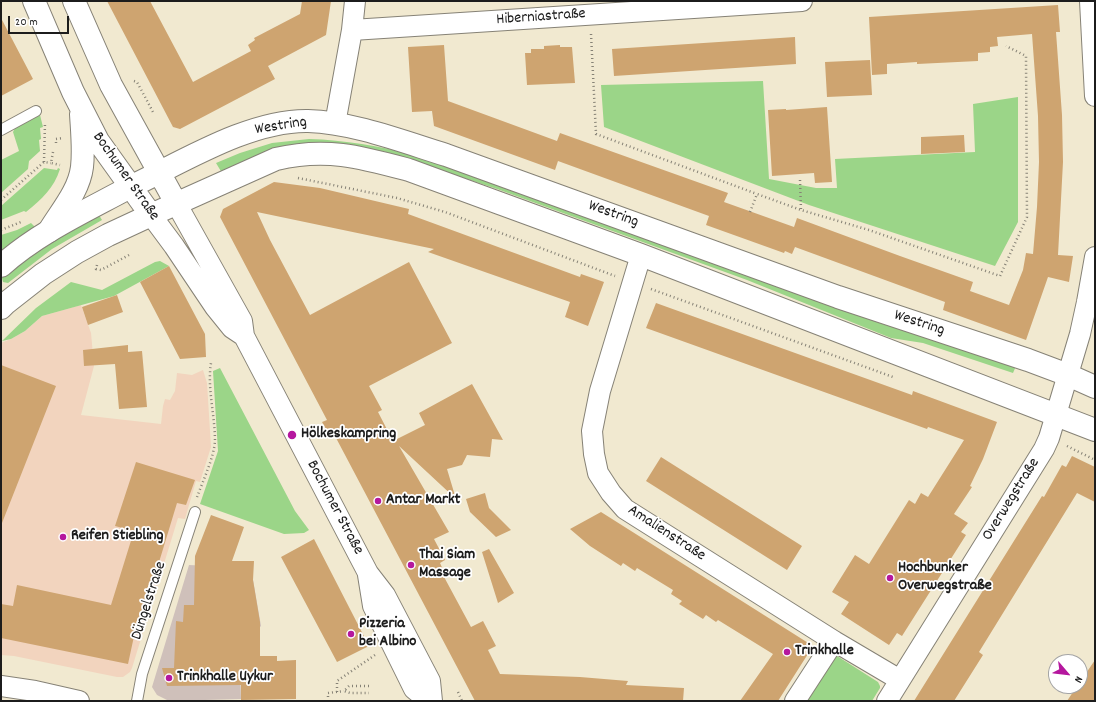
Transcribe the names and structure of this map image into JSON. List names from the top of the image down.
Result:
{
  "streets": {
    "main road": ["Westring", "Bochumer Straße"],
    "street": ["Hiberniastraße", "Overwegstraße", "Amalienstraße"],
    "lane": ["Düngelstraße"]
  },
  "crossings": [
    ["Westring", "Bochumer Straße"],
    ["Westring", "Overwegstraße"],
    ["Westring", "Amalienstraße"],
    ["Overwegstraße", "Amalienstraße"]
  ],
  "places": [
    "Hölkeskampring",
    "Antar Markt",
    "Reifen Stiebling",
    "Thai Siam Massage",
    "Hochbunker Overwegstraße",
    "Pizzeria bei Albino",
    "Trinkhalle",
    "Trinkhalle Uykur"
  ],
  "scale_bar": "20 m",
  "north": "bottom right"
}
